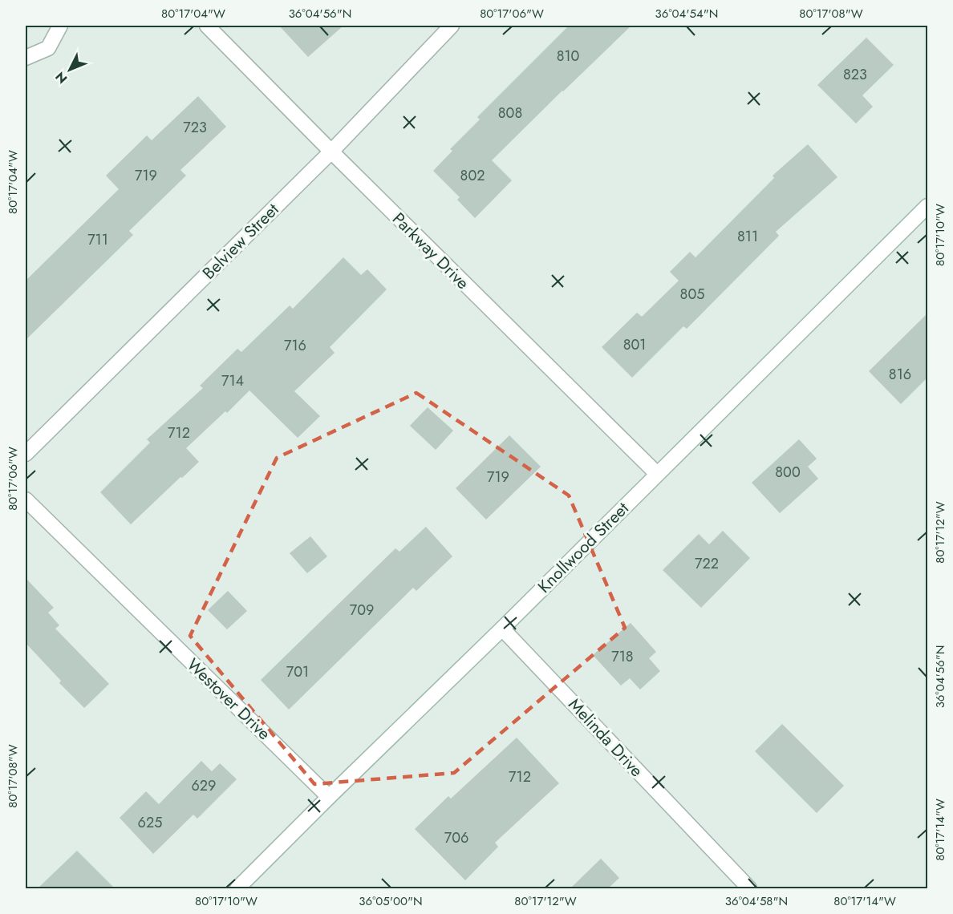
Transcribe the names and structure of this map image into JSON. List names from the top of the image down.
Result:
{
  "streets": {
    "street": [
      "Belview Street",
      "Parkway Drive",
      "Knollwood Street",
      "Westover Drive",
      "Melinda Drive"
    ]
  },
  "crossings": [
    ["Belview Street", "Parkway Drive"],
    ["Parkway Drive", "Knollwood Street"],
    ["Knollwood Street", "Westover Drive"],
    ["Knollwood Street", "Melinda Drive"]
  ],
  "house_numbers": [
    "810",
    "823",
    "808",
    "723",
    "719",
    "802",
    "811",
    "711",
    "805",
    "801",
    "716",
    "816",
    "714",
    "712",
    "800",
    "719",
    "722",
    "709",
    "718",
    "701",
    "712",
    "629",
    "625",
    "706"
  ],
  "north": "bottom left",
  "coordinates": [
    "80°17'04\"W",
    "36°04'56\"N",
    "80°17'06\"W",
    "36°04'54\"N",
    "80°17'08\"W",
    "80°17'10\"W",
    "80°17'12\"W",
    "80°17'14\"W",
    "36°05'00\"N",
    "36°04'58\"N"
  ]
}
